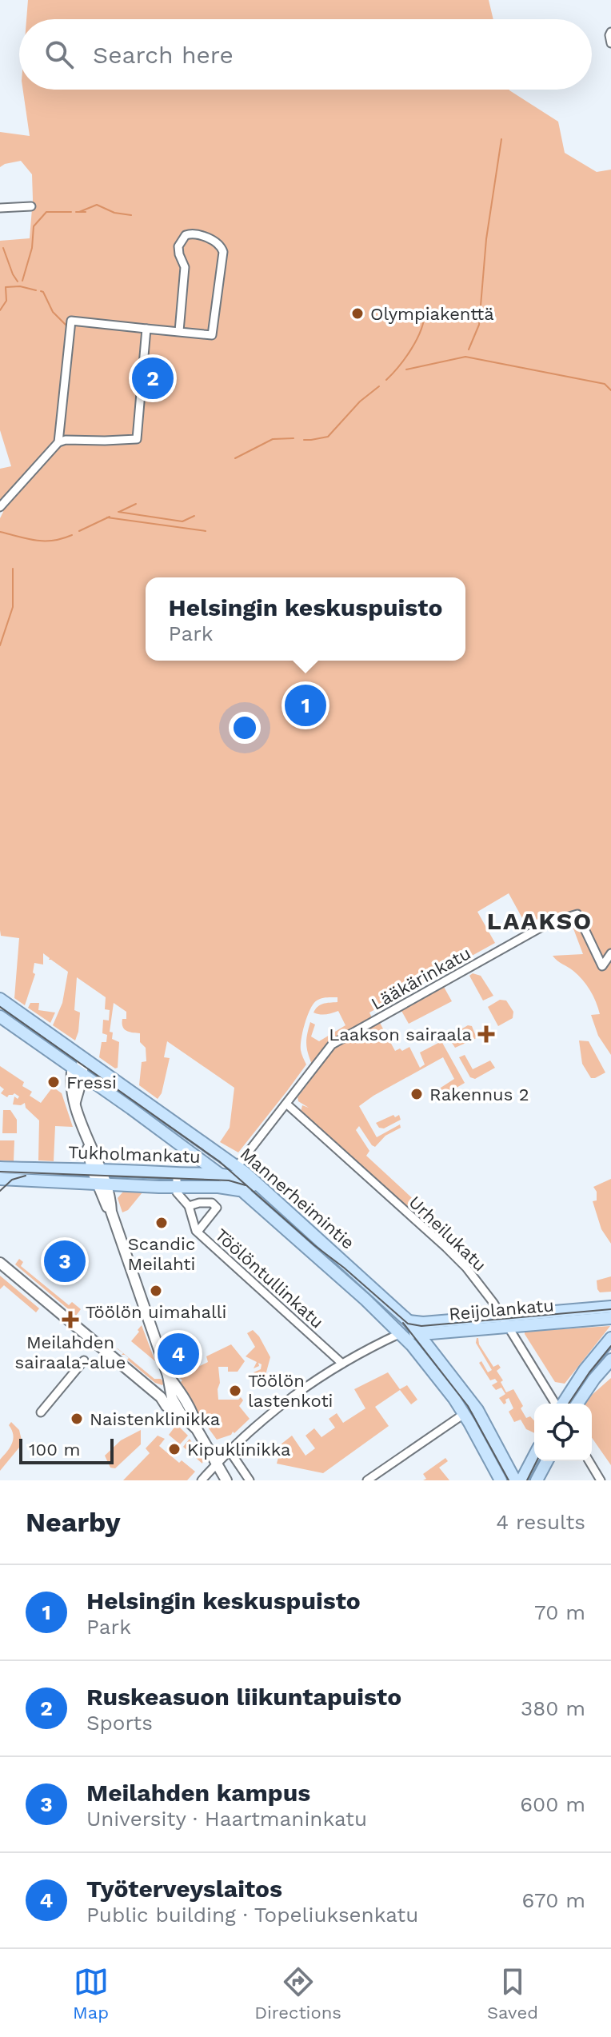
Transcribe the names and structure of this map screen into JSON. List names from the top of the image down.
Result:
{
  "streets": {
    "main road": ["Tukholmankatu", "Mannerheimintie", "Reijolankatu"],
    "street": ["Lääkärinkatu", "Urheilukatu", "Töölöntullinkatu"]
  },
  "crossings": [
    ["Lääkärinkatu", "Mannerheimintie"],
    ["Lääkärinkatu", "Urheilukatu"],
    ["Tukholmankatu", "Mannerheimintie"],
    ["Tukholmankatu", "Töölöntullinkatu"],
    ["Mannerheimintie", "Reijolankatu"],
    ["Urheilukatu", "Reijolankatu"]
  ],
  "districts": ["LAAKSO"],
  "places": {
    "other": [
      "Olympiakenttä",
      "Fressi",
      "Rakennus 2",
      "Scandic Meilahti",
      "Töölön uimahalli",
      "Töölön lastenkoti",
      "Naistenklinikka",
      "Kipuklinikka"
    ],
    "health": ["Laakson sairaala", "Meilahden sairaala-alue"]
  },
  "scale_bar": "100 m",
  "page": {
    "search": "Search here",
    "pins": [
      "2",
      "1",
      "3",
      "4"
    ],
    "popup": ["Helsingin keskuspuisto", "Park"],
    "scale": "100 m",
    "heading": ["Nearby", "4 results"],
    "list": [
      {
        "mark": "1",
        "name": "Helsingin keskuspuisto",
        "note": "Park",
        "value": "70 m"
      },
      {
        "mark": "2",
        "name": "Ruskeasuon liikuntapuisto",
        "note": "Sports",
        "value": "380 m"
      },
      {
        "mark": "3",
        "name": "Meilahden kampus",
        "note": "University · Haartmaninkatu",
        "value": "600 m"
      },
      {
        "mark": "4",
        "name": "Työterveyslaitos",
        "note": "Public building · Topeliuksenkatu",
        "value": "670 m"
      }
    ],
    "nav": ["Map", "Directions", "Saved"]
  }
}
